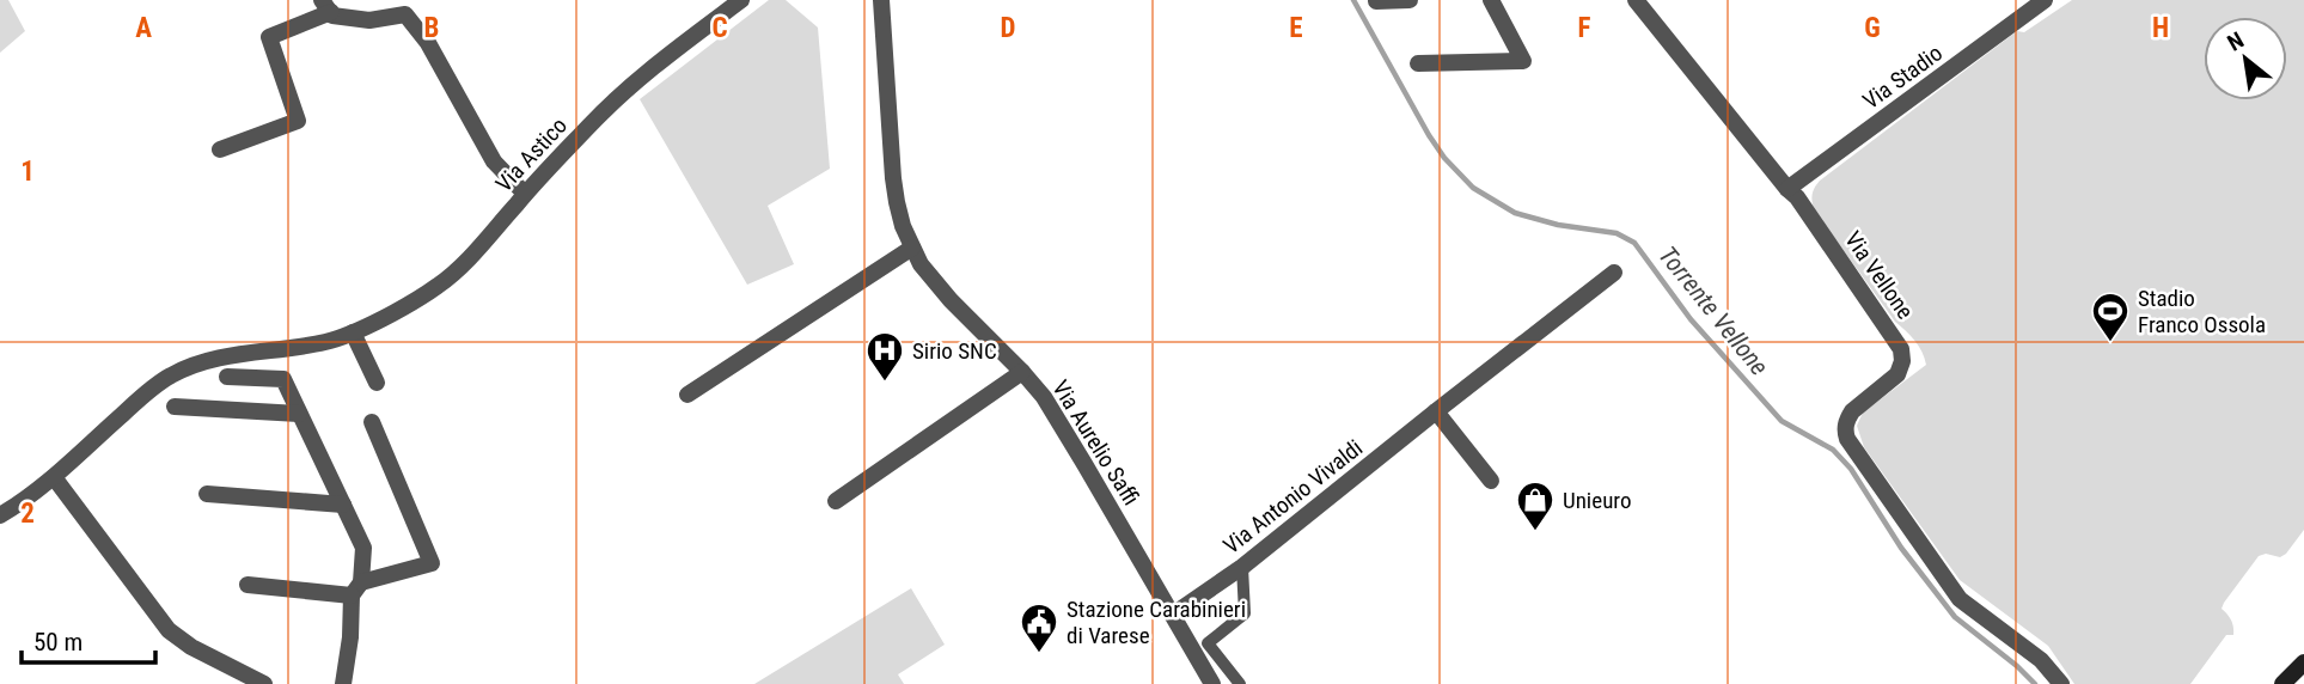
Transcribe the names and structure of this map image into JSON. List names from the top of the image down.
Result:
{
  "streets": {
    "street": [
      "Via Stadio",
      "Via Astico",
      "Via Vellone",
      "Via Aurelio Saffi",
      "Via Antonio Vivaldi"
    ]
  },
  "crossings": [
    ["Via Stadio", "Via Vellone"],
    ["Via Aurelio Saffi", "Via Antonio Vivaldi"]
  ],
  "water": ["Torrente Vellone"],
  "places": {
    "sports": ["Stadio Franco Ossola"],
    "hospital": ["Sirio SNC"],
    "shop": ["Unieuro"],
    "public building": ["Stazione Carabinieri di Varese"]
  },
  "scale_bar": "50 m",
  "north": "top left",
  "grid": {
    "columns": [
      "A",
      "B",
      "C",
      "D",
      "E",
      "F",
      "G",
      "H"
    ],
    "rows": ["1", "2"]
  }
}
